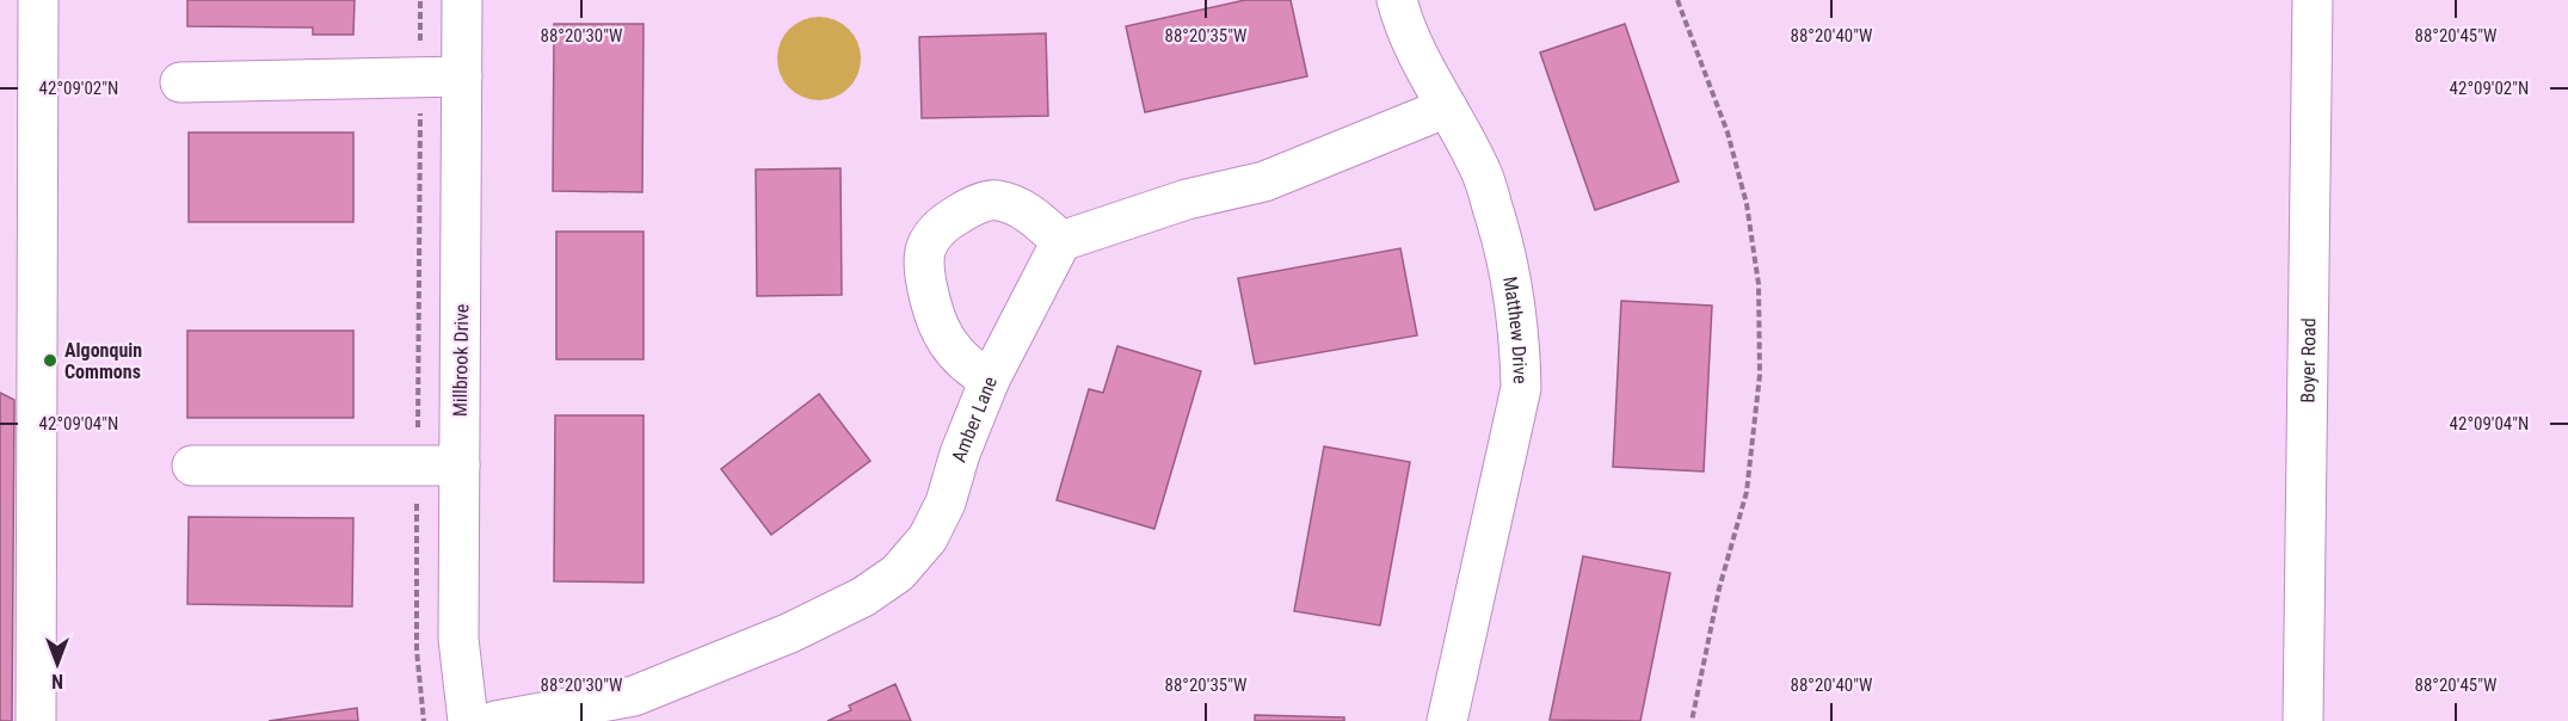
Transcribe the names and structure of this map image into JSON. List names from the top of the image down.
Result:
{
  "streets": {
    "street": [
      "Matthew Drive",
      "Millbrook Drive",
      "Boyer Road",
      "Amber Lane"
    ]
  },
  "places": ["Algonquin Commons"],
  "north": "bottom",
  "coordinates": [
    "88°20'30\"W",
    "88°20'35\"W",
    "88°20'40\"W",
    "88°20'45\"W",
    "42°09'02\"N",
    "42°09'04\"N"
  ]
}
